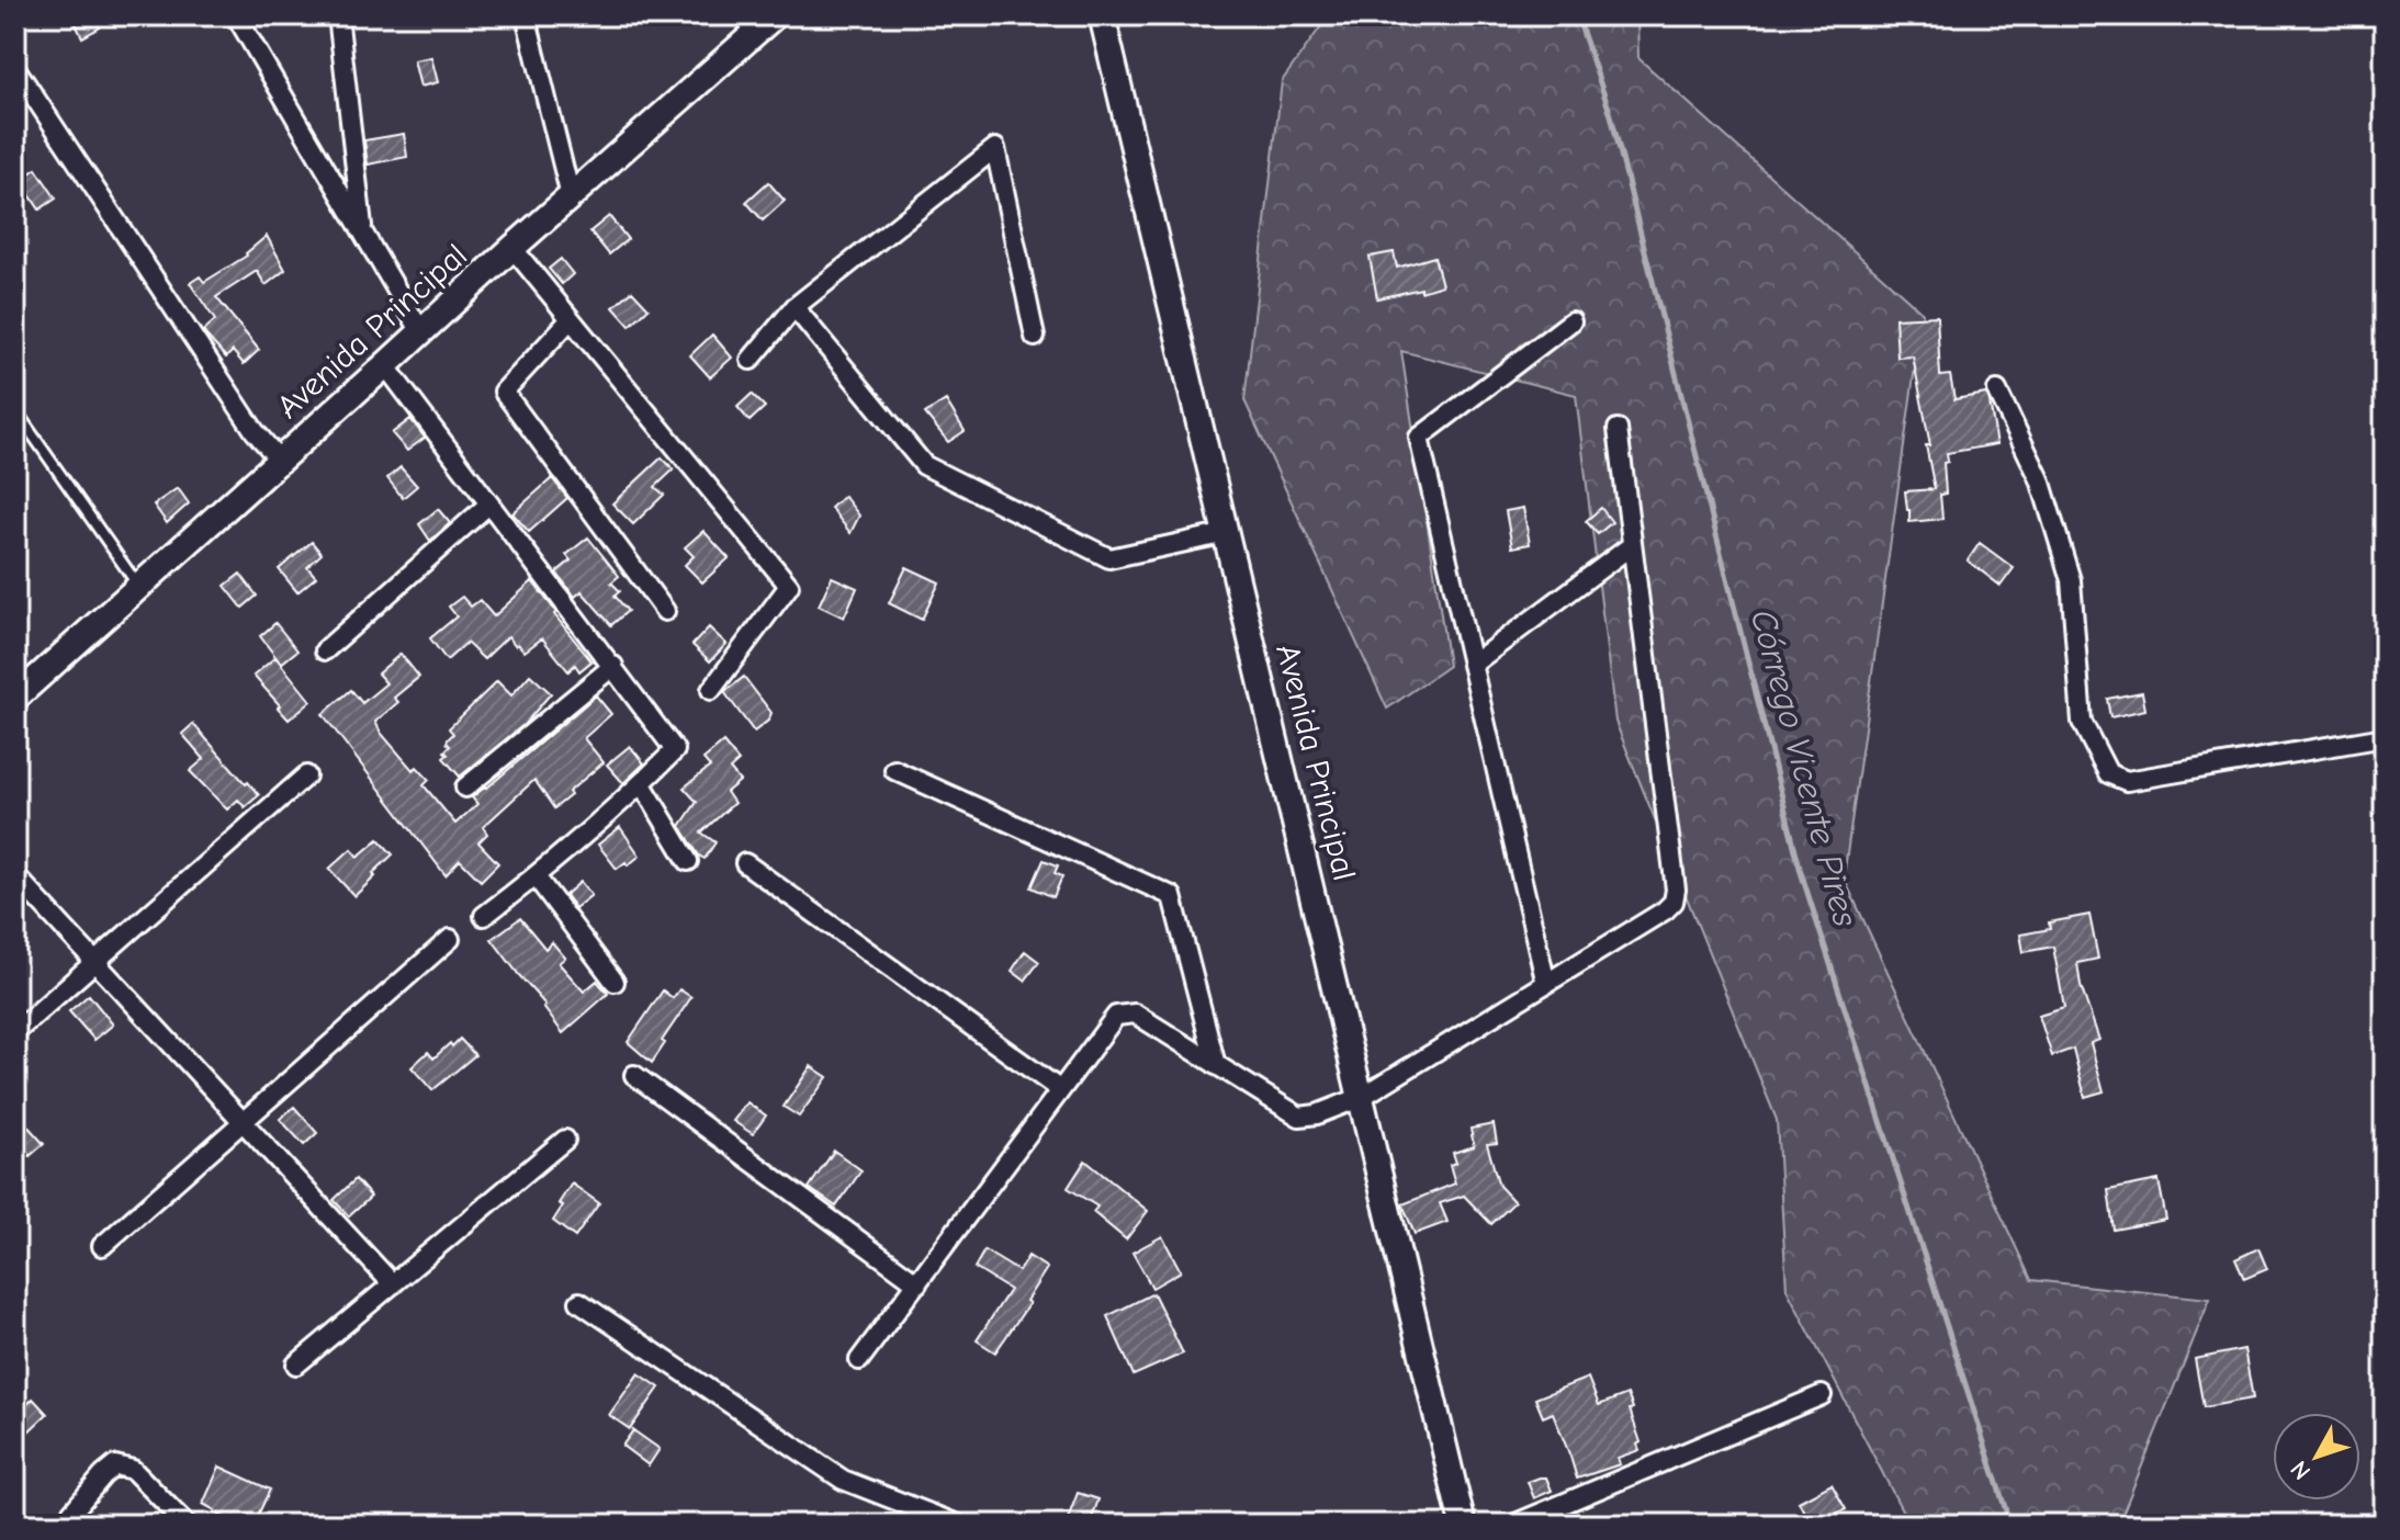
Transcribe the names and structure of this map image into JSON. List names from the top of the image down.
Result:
{
  "streets": {
    "street": ["Avenida Principal"]
  },
  "water": ["Córrego Vicente Pires"],
  "north": "bottom left"
}
